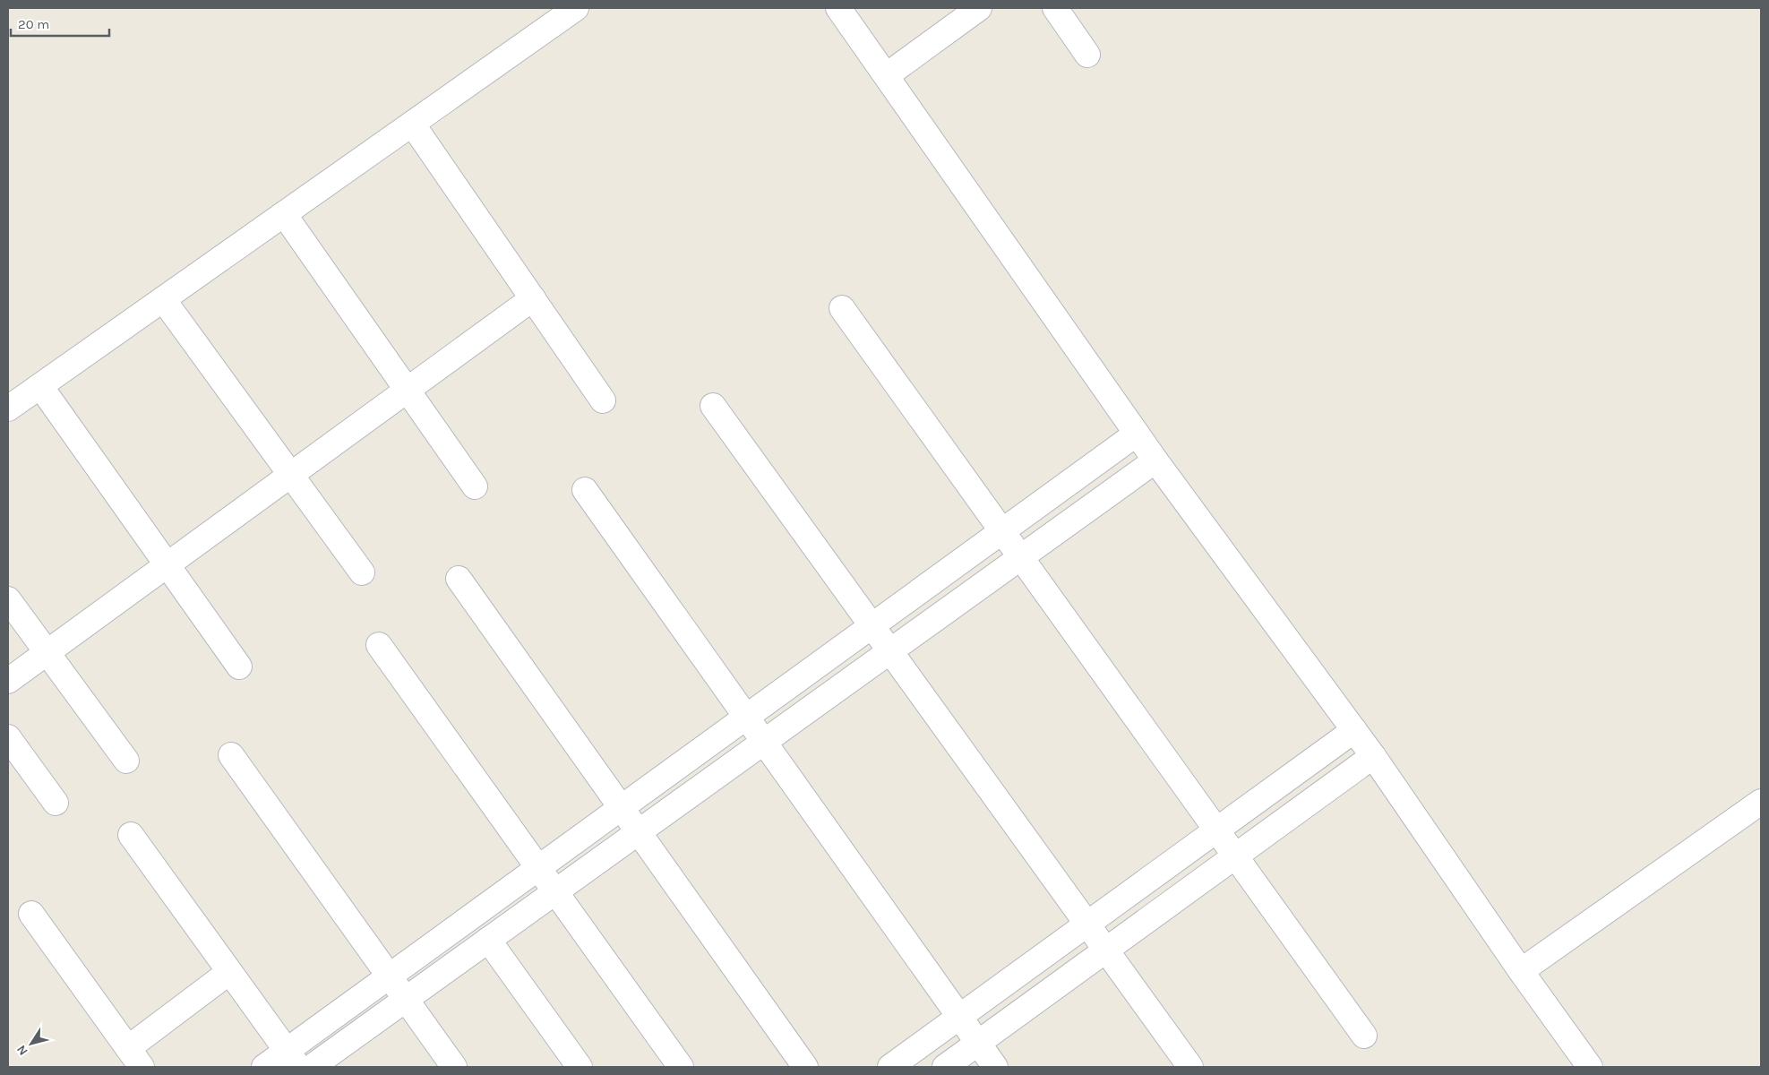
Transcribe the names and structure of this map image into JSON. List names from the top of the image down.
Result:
{
  "scale_bar": "20 m",
  "north": "bottom left"
}
